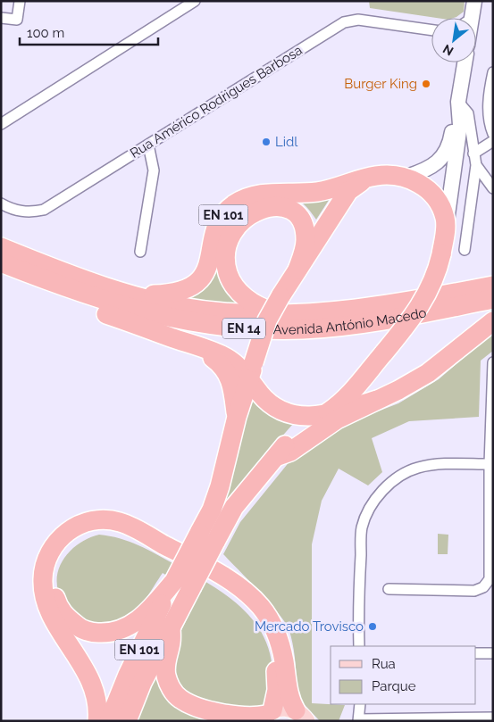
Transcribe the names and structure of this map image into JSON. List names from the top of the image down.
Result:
{
  "streets": {
    "highway": ["EN 101", "Avenida António Macedo", "EN 14"],
    "street": ["Rua Américo Rodrigues Barbosa"]
  },
  "crossings": [
    ["EN 101", "Avenida António Macedo"],
    ["EN 101", "EN 14"],
    ["Avenida António Macedo", "EN 14"]
  ],
  "places": ["Burger King", "Lidl", "Mercado Trovisco"],
  "legend": ["Rua", "Parque"],
  "scale_bar": "100 m",
  "north": "bottom left"
}
